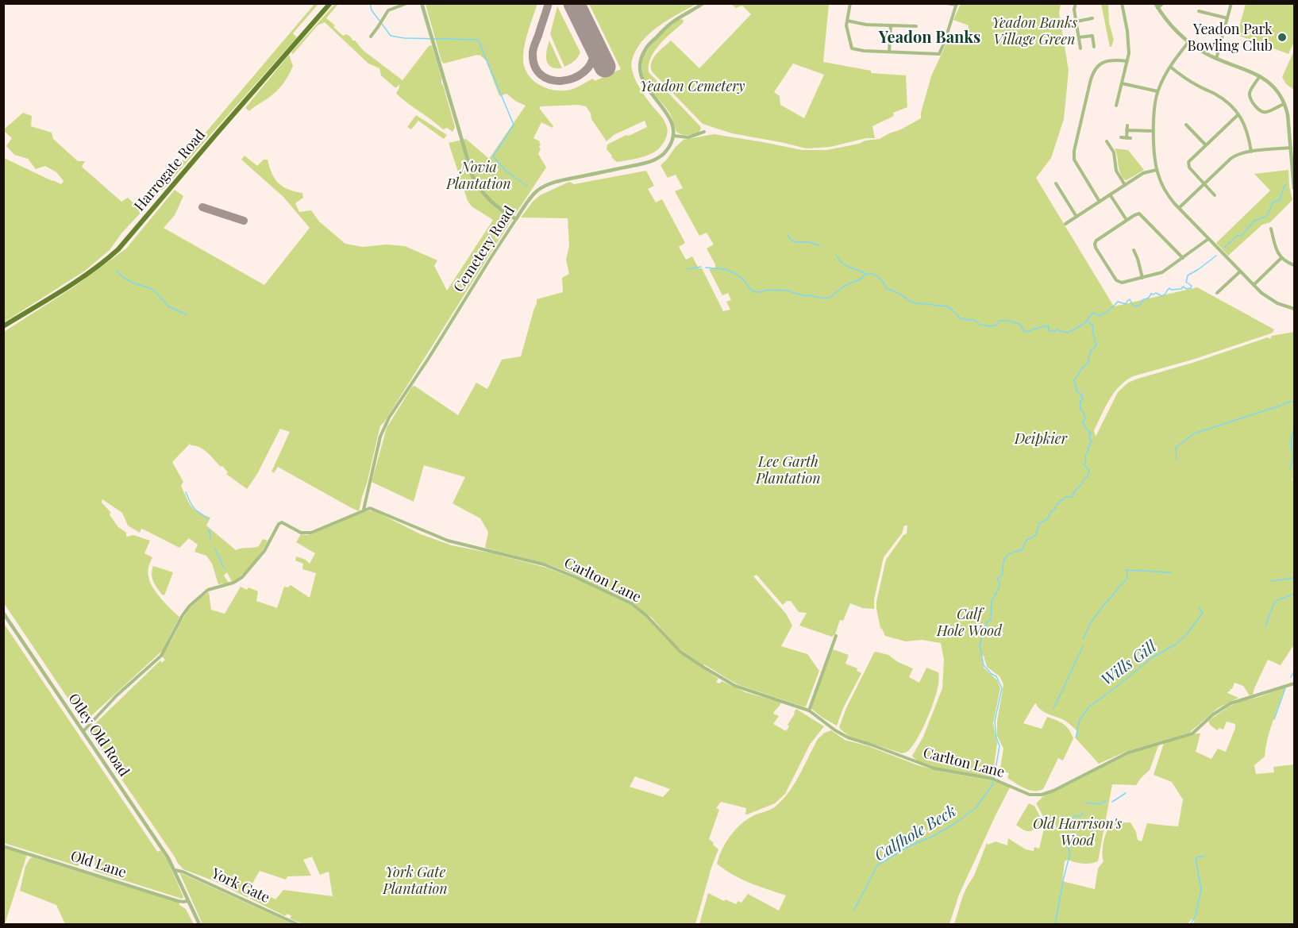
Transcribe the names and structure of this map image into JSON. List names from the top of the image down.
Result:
{
  "streets": {
    "highway": ["Harrogate Road"],
    "street": [
      "Cemetery Road",
      "Carlton Lane",
      "Otley Old Road",
      "Old Lane",
      "York Gate"
    ]
  },
  "crossings": [
    ["Cemetery Road", "Carlton Lane"],
    ["Otley Old Road", "Old Lane"],
    ["Otley Old Road", "York Gate"]
  ],
  "districts": ["Yeadon Banks"],
  "water": ["Wills Gill", "Calfhole Beck"],
  "parks": [
    "Yeadon Banks Village Green",
    "Yeadon Cemetery",
    "Novia Plantation",
    "Deipkier",
    "Lee Garth Plantation",
    "Calf Hole Wood",
    "Old Harrison's Wood",
    "York Gate Plantation"
  ],
  "places": ["Yeadon Park Bowling Club"]
}
